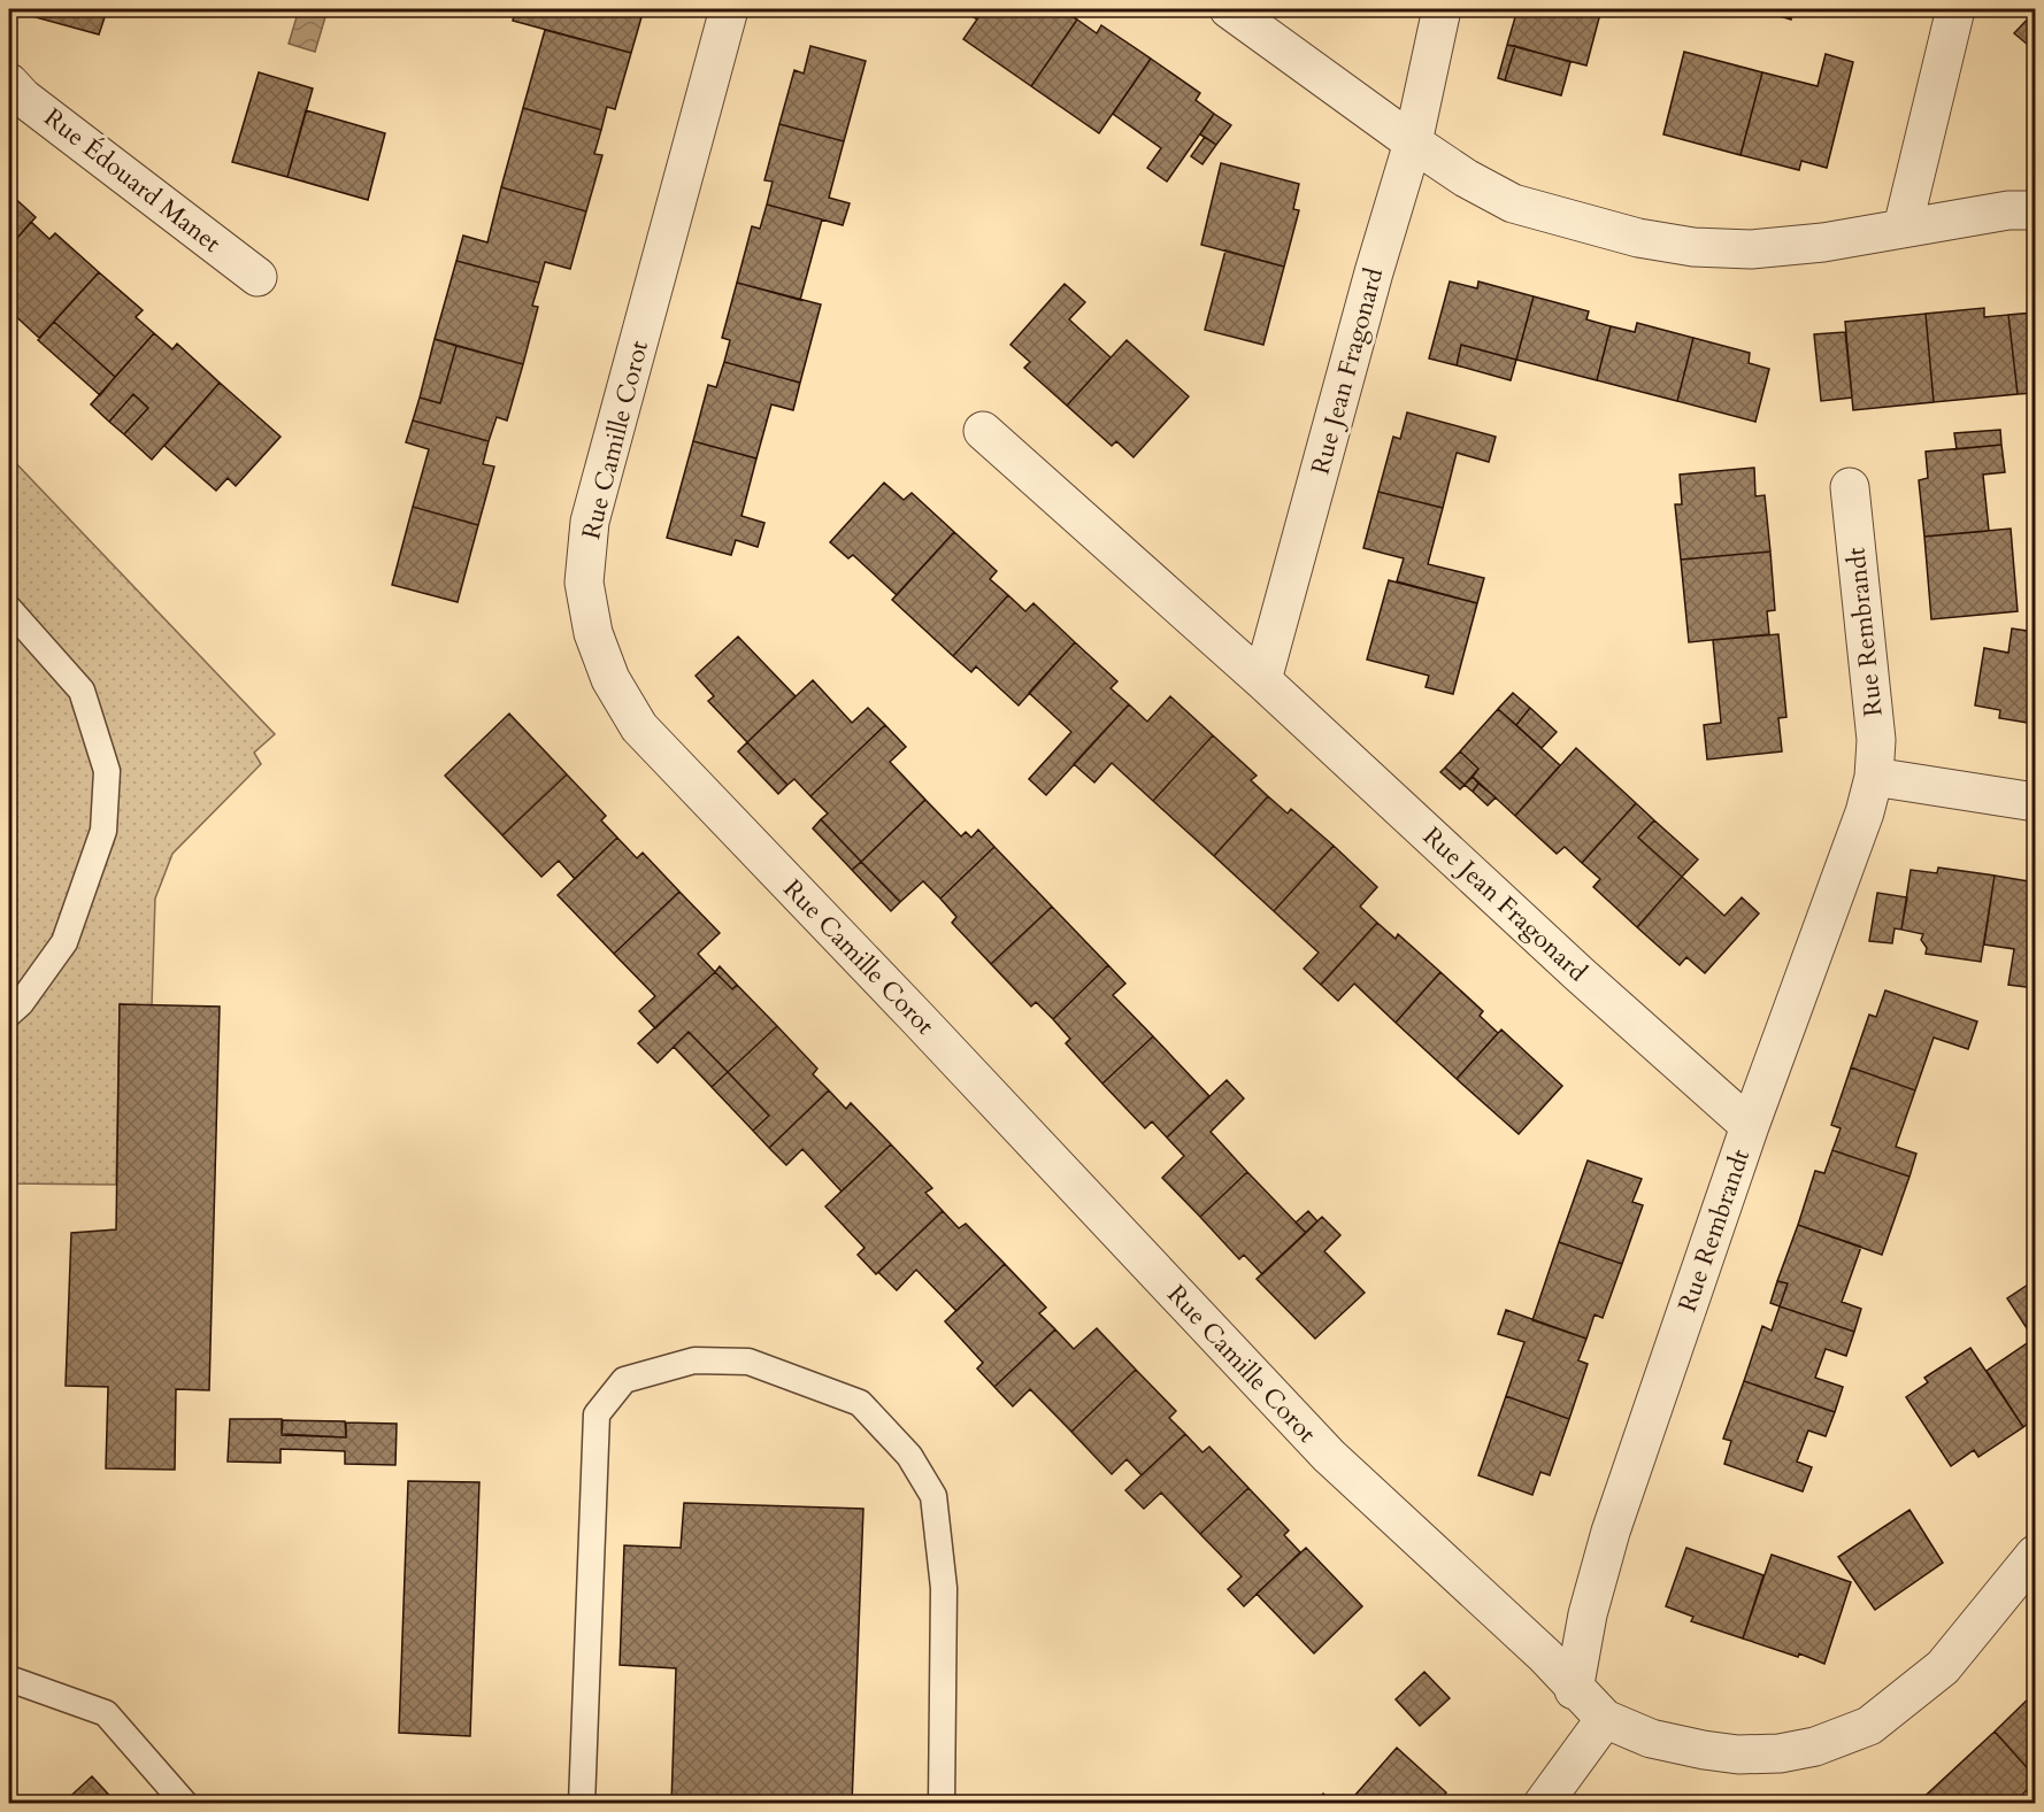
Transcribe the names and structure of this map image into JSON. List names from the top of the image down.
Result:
{
  "streets": {
    "street": [
      "Rue Édouard Manet",
      "Rue Jean Fragonard",
      "Rue Camille Corot",
      "Rue Rembrandt"
    ]
  },
  "crossings": [
    ["Rue Jean Fragonard", "Rue Rembrandt"],
    ["Rue Camille Corot", "Rue Rembrandt"]
  ]
}
